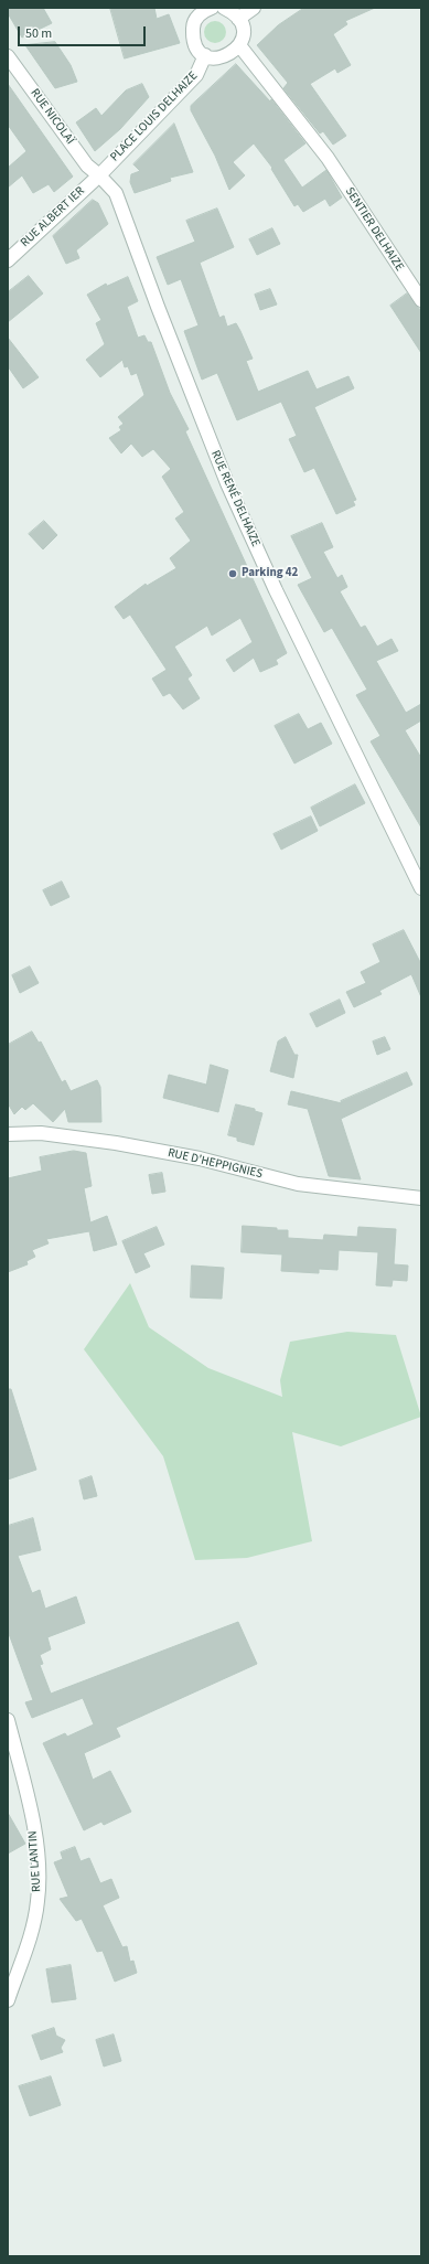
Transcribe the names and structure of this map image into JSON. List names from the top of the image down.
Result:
{
  "streets": {
    "street": [
      "RUE NICOLAÏ",
      "PLACE LOUIS DELHAIZE",
      "RUE ALBERT IER",
      "SENTIER DELHAIZE",
      "RUE RENÉ DELHAIZE",
      "RUE D'HEPPIGNIES",
      "RUE LANTIN"
    ]
  },
  "crossings": [
    ["RUE NICOLAÏ", "PLACE LOUIS DELHAIZE"],
    ["RUE NICOLAÏ", "RUE ALBERT IER"],
    ["RUE NICOLAÏ", "RUE RENÉ DELHAIZE"],
    ["PLACE LOUIS DELHAIZE", "RUE ALBERT IER"],
    ["PLACE LOUIS DELHAIZE", "RUE RENÉ DELHAIZE"],
    ["RUE ALBERT IER", "RUE RENÉ DELHAIZE"]
  ],
  "places": ["Parking 42"],
  "scale_bar": "50 m"
}
